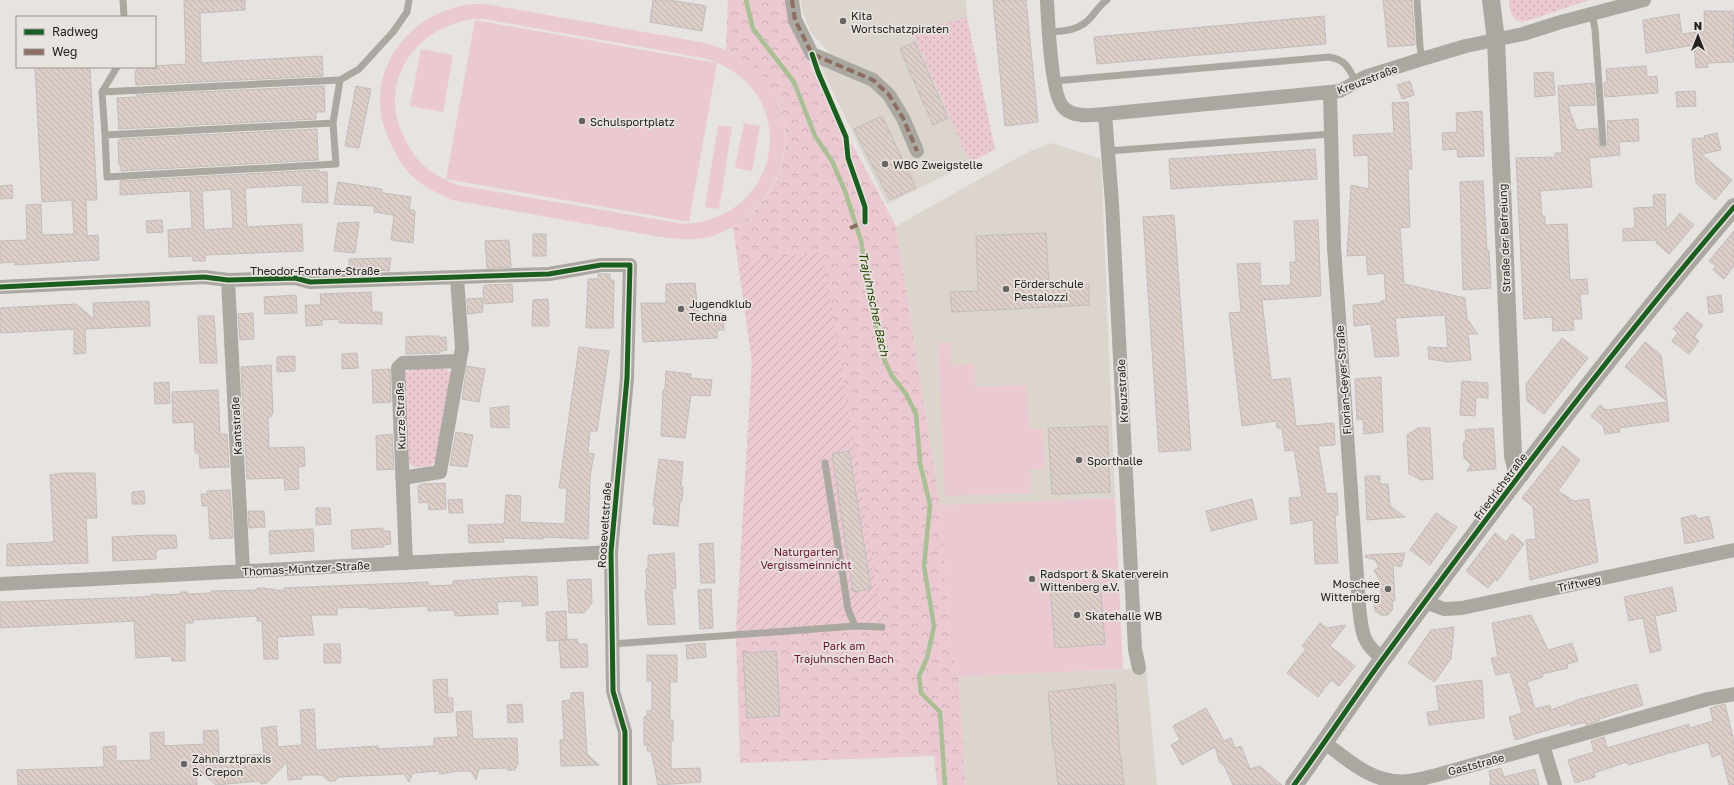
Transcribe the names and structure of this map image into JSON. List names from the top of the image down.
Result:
{
  "streets": {
    "street": [
      "Kreuzstraße",
      "Straße der Befreiung",
      "Theodor-Fontane-Straße",
      "Florian-Geyer-Straße",
      "Kurze Straße",
      "Kantstraße",
      "Friedrichstraße",
      "Rooseveltstraße",
      "Thomas-Müntzer-Straße",
      "Triftweg",
      "Gaststraße"
    ]
  },
  "crossings": [
    ["Kreuzstraße", "Straße der Befreiung"],
    ["Kreuzstraße", "Florian-Geyer-Straße"],
    ["Straße der Befreiung", "Friedrichstraße"],
    ["Theodor-Fontane-Straße", "Kantstraße"],
    ["Theodor-Fontane-Straße", "Rooseveltstraße"],
    ["Florian-Geyer-Straße", "Friedrichstraße"],
    ["Kurze Straße", "Thomas-Müntzer-Straße"],
    ["Kantstraße", "Thomas-Müntzer-Straße"],
    ["Friedrichstraße", "Triftweg"],
    ["Friedrichstraße", "Gaststraße"],
    ["Rooseveltstraße", "Thomas-Müntzer-Straße"]
  ],
  "water": ["Trajuhnscher Bach"],
  "parks": ["Naturgarten Vergissmeinnicht", "Park am Trajuhnschen Bach"],
  "places": [
    "Kita Wortschatzpiraten",
    "Schulsportplatz",
    "WBG Zweigstelle",
    "Förderschule Pestalozzi",
    "Jugendklub Techna",
    "Sporthalle",
    "Radsport & Skaterverein Wittenberg e.V.",
    "Moschee Wittenberg",
    "Skatehalle WB",
    "Zahnarztpraxis S. Crepon"
  ],
  "legend": ["Radweg", "Weg"],
  "north": "top"
}
